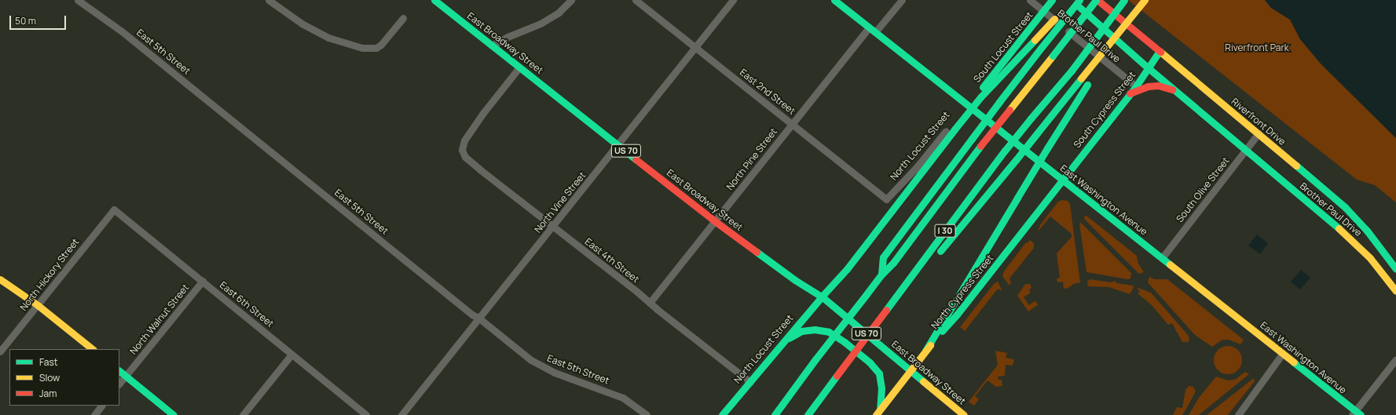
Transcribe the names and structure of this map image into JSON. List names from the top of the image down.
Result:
{
  "streets": {
    "main road": [
      "Brother Paul Drive",
      "East Broadway Street",
      "South Locust Street",
      "South Cypress Street",
      "Riverfront Drive",
      "North Locust Street",
      "US 70",
      "East Washington Avenue",
      "I 30",
      "North Cypress Street"
    ],
    "street": [
      "East 5th Street",
      "East 2nd Street",
      "North Pine Street",
      "South Olive Street",
      "North Vine Street",
      "East 4th Street",
      "North Hickory Street",
      "East 6th Street",
      "North Walnut Street"
    ]
  },
  "crossings": [
    ["Brother Paul Drive", "South Locust Street"],
    ["Brother Paul Drive", "South Cypress Street"],
    ["Brother Paul Drive", "South Olive Street"],
    ["East Broadway Street", "North Locust Street"],
    ["East Broadway Street", "North Pine Street"],
    ["East Broadway Street", "North Vine Street"],
    ["East Broadway Street", "East 4th Street"],
    ["East Broadway Street", "North Cypress Street"],
    ["South Locust Street", "North Locust Street"],
    ["South Locust Street", "East Washington Avenue"],
    ["East 5th Street", "North Vine Street"],
    ["East 2nd Street", "North Locust Street"],
    ["East 2nd Street", "North Pine Street"],
    ["East 2nd Street", "North Vine Street"],
    ["South Cypress Street", "Riverfront Drive"],
    ["South Cypress Street", "East Washington Avenue"],
    ["South Cypress Street", "North Cypress Street"],
    ["Riverfront Drive", "South Olive Street"],
    ["Riverfront Drive", "I 30"],
    ["North Locust Street", "East Washington Avenue"],
    ["North Locust Street", "East 4th Street"],
    ["North Pine Street", "East Washington Avenue"],
    ["North Pine Street", "East 4th Street"],
    ["South Olive Street", "East Washington Avenue"],
    ["East Washington Avenue", "North Cypress Street"],
    ["North Vine Street", "East 4th Street"],
    ["North Hickory Street", "East 6th Street"],
    ["East 6th Street", "North Walnut Street"]
  ],
  "parks": ["Riverfront Park"],
  "legend": ["Fast", "Slow", "Jam"],
  "scale_bar": "50 m"
}
